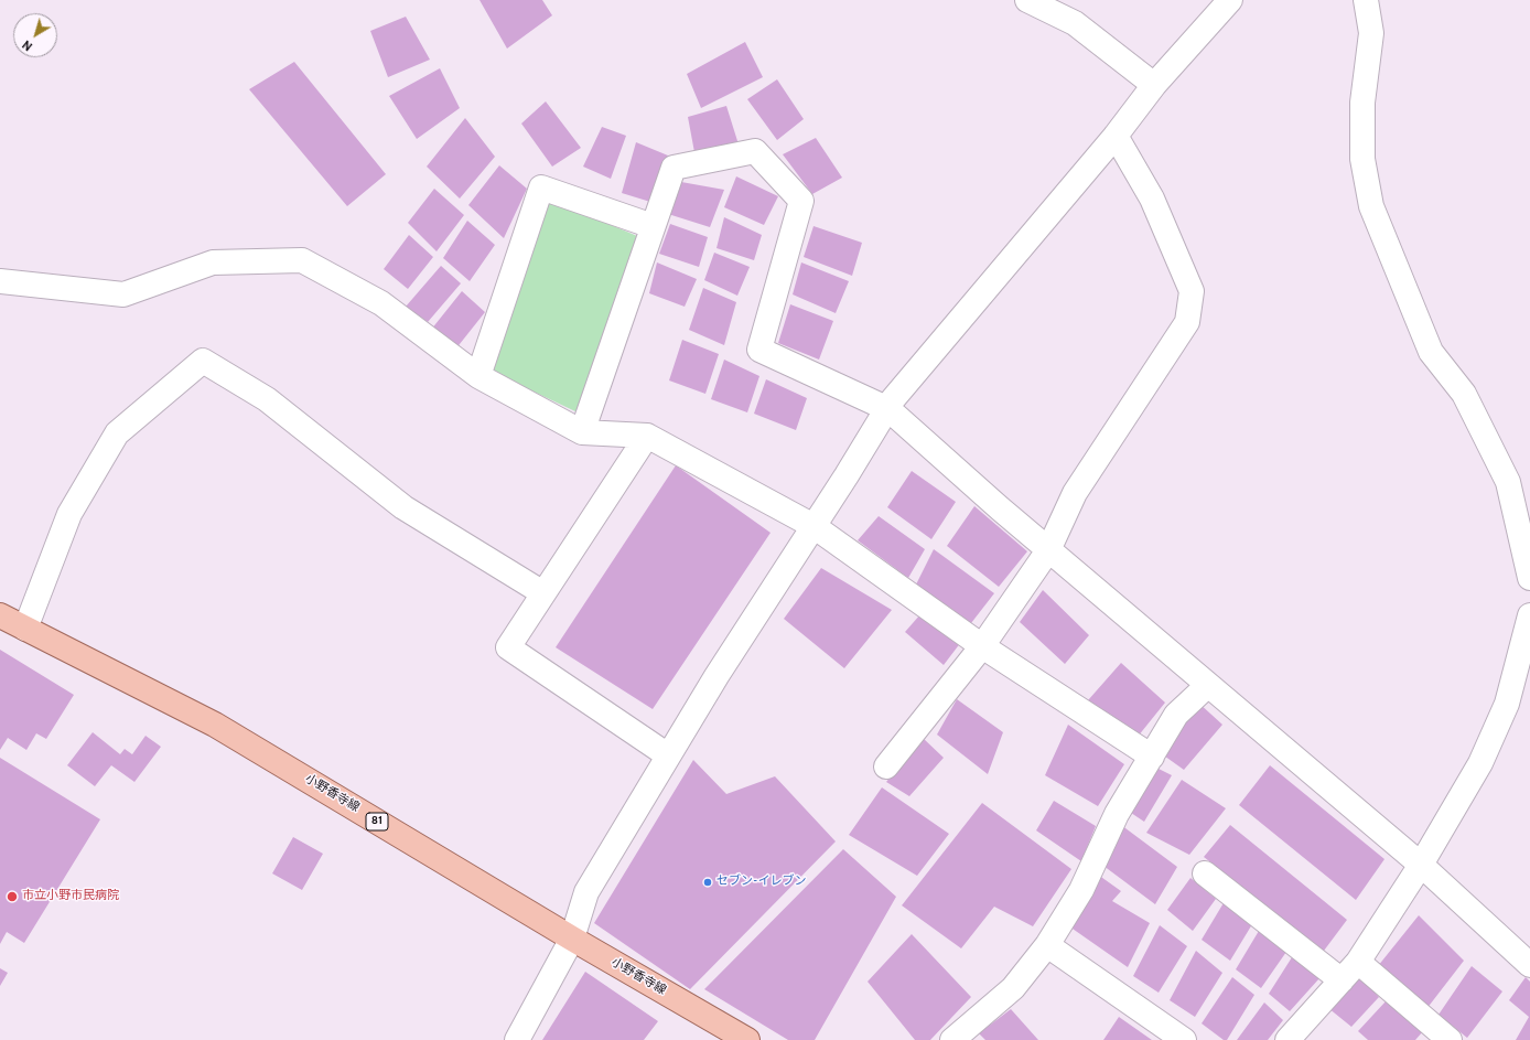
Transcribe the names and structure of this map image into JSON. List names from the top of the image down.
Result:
{
  "streets": {
    "main road": ["小野香寺線", "81"]
  },
  "places": ["セブン-イレブン", "市立小野市民病院"],
  "north": "bottom left"
}
